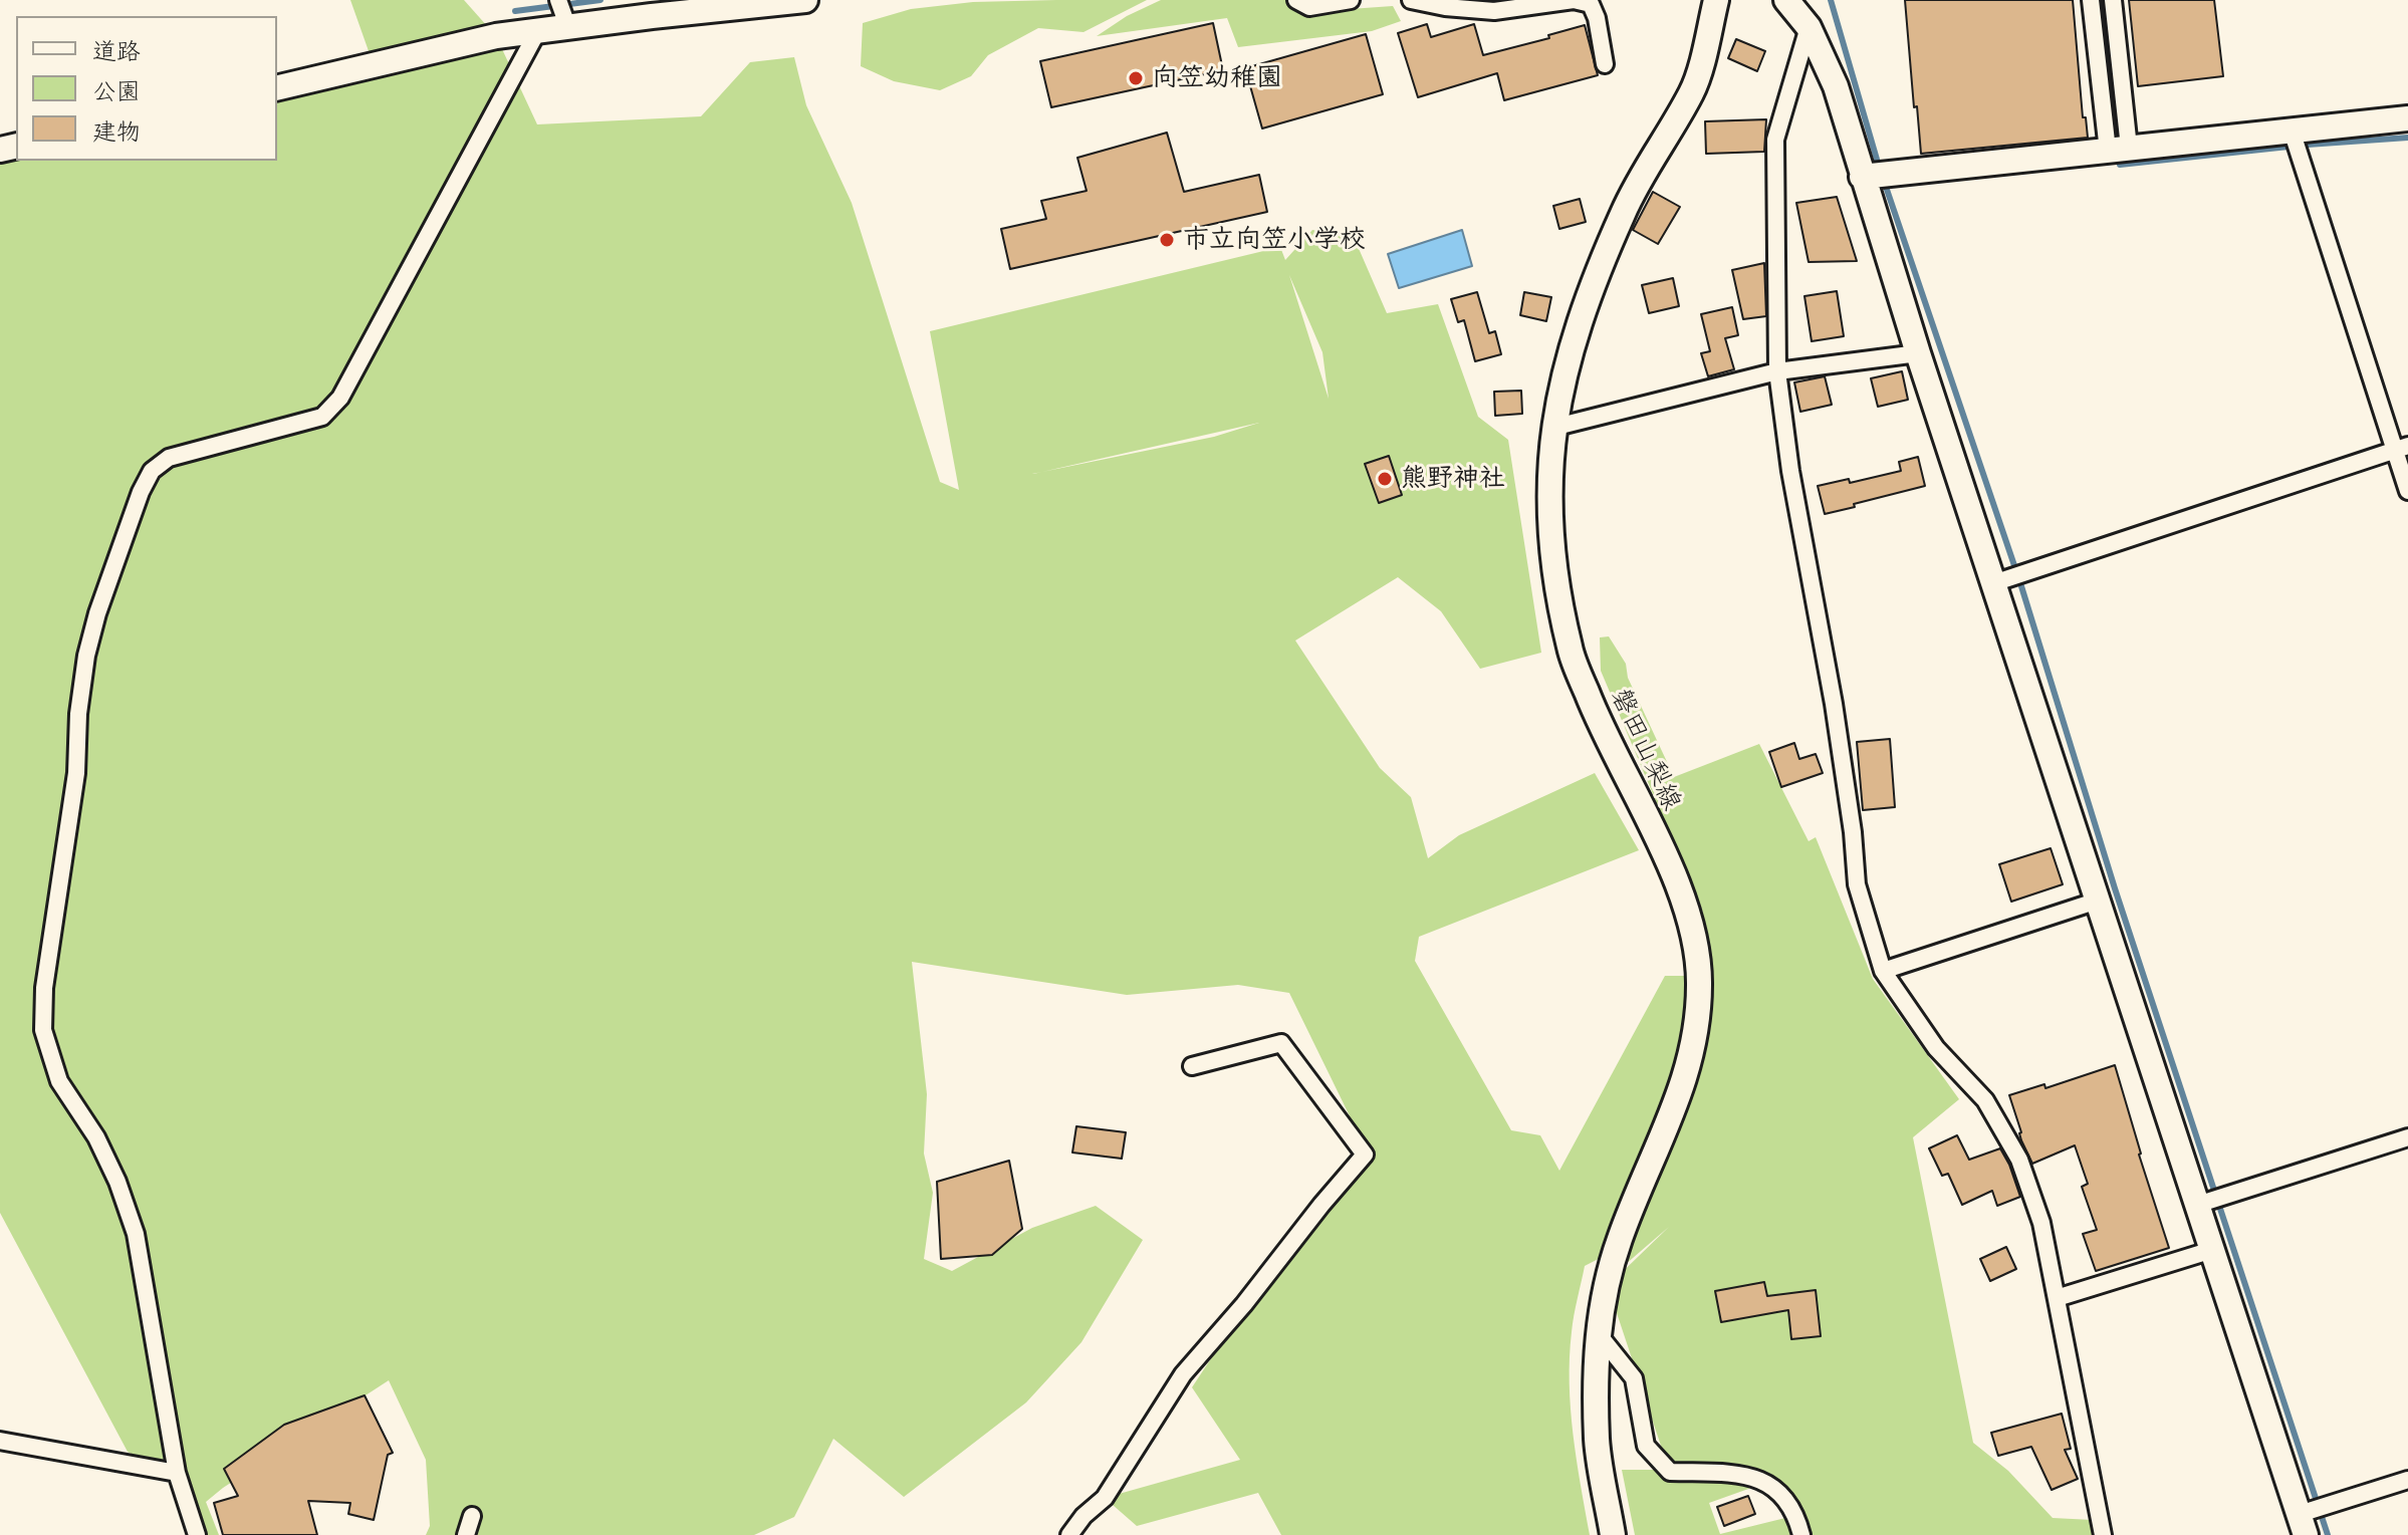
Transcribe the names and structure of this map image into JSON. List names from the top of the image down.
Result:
{
  "streets": {
    "street": ["磐田山梨線"]
  },
  "places": ["向笠幼稚園", "市立向笠小学校", "熊野神社"],
  "legend": ["道路", "公園", "建物"]
}
